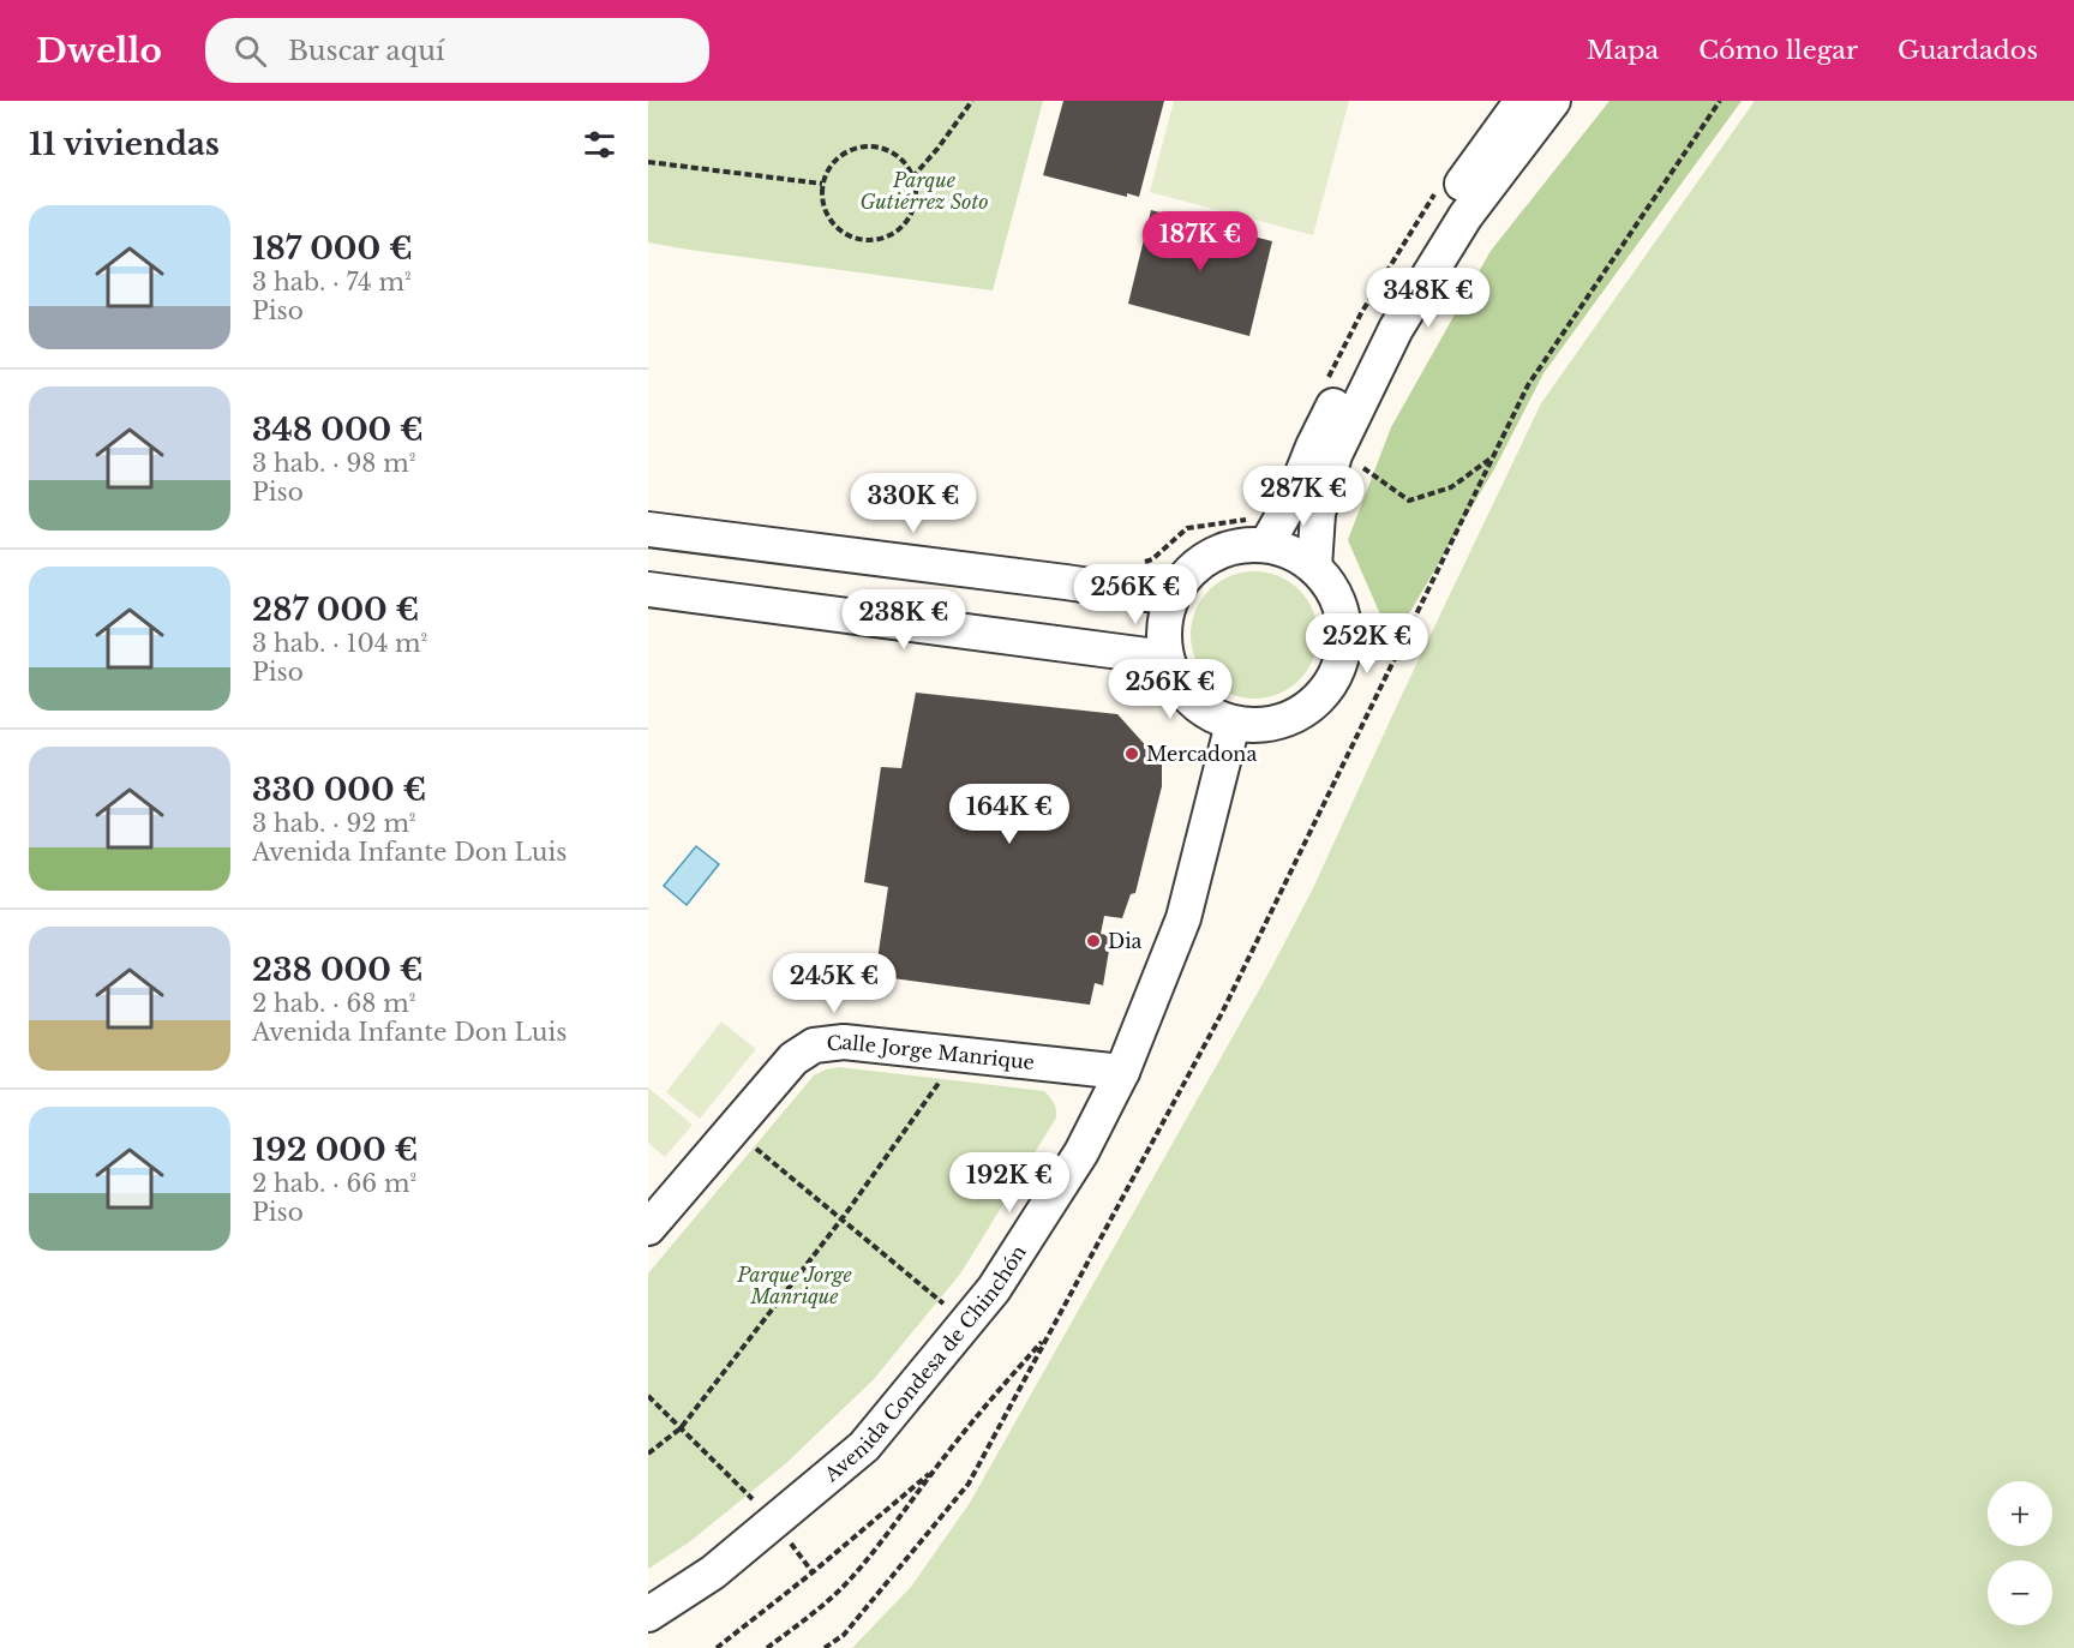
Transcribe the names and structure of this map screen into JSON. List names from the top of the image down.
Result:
{
  "streets": {
    "street": ["Calle Jorge Manrique", "Avenida Condesa de Chinchón"]
  },
  "crossings": [
    ["Calle Jorge Manrique", "Avenida Condesa de Chinchón"]
  ],
  "parks": ["Parque Gutiérrez Soto", "Parque Jorge Manrique"],
  "places": ["Mercadona", "Dia"],
  "page": {
    "header": "Dwello",
    "search": "Buscar aquí",
    "nav": ["Mapa", "Cómo llegar", "Guardados"],
    "heading": "11 viviendas",
    "list": [
      {
        "name": "187 000 €",
        "note": "3 hab. · 74 m² · Piso"
      },
      {
        "name": "348 000 €",
        "note": "3 hab. · 98 m² · Piso"
      },
      {
        "name": "287 000 €",
        "note": "3 hab. · 104 m² · Piso"
      },
      {
        "name": "330 000 €",
        "note": "3 hab. · 92 m² · Avenida Infante Don Luis"
      },
      {
        "name": "238 000 €",
        "note": "2 hab. · 68 m² · Avenida Infante Don Luis"
      },
      {
        "name": "192 000 €",
        "note": "2 hab. · 66 m² · Piso"
      }
    ],
    "price": [
      "187K €",
      "348K €",
      "287K €",
      "330K €",
      "256K €",
      "238K €",
      "252K €",
      "256K €",
      "164K €",
      "245K €",
      "192K €"
    ],
    "map_buttons": ["+", "−"]
  }
}
